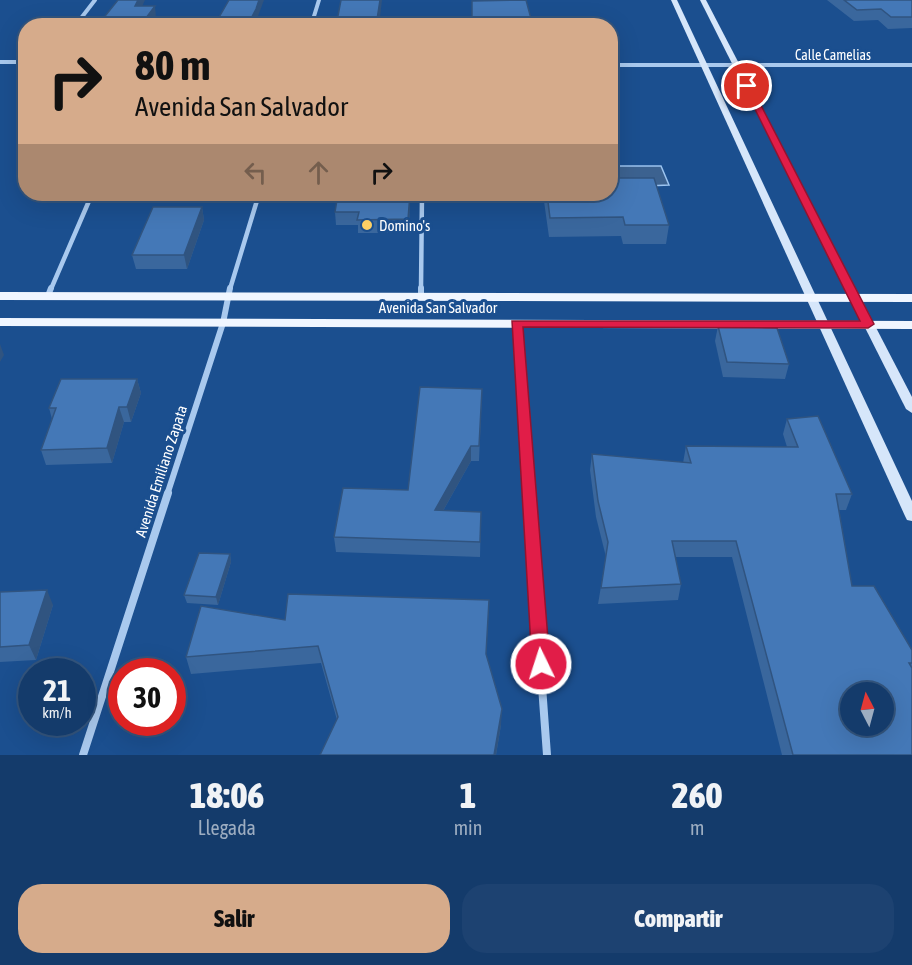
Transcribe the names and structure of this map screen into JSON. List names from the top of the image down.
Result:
{
  "streets": {
    "main road": ["Avenida San Salvador"],
    "street": ["Calle Camelias", "Avenida Emiliano Zapata"]
  },
  "crossings": [
    ["Avenida San Salvador", "Avenida Emiliano Zapata"]
  ],
  "places": ["Domino's"],
  "north": "top",
  "page": {
    "turn": ["80 m", "Avenida San Salvador"],
    "speed": "21 km/h",
    "limit": "30",
    "eta": [
      "18:06",
      "Llegada",
      "1",
      "min",
      "260",
      "m"
    ],
    "buttons": ["Salir", "Compartir"]
  }
}
